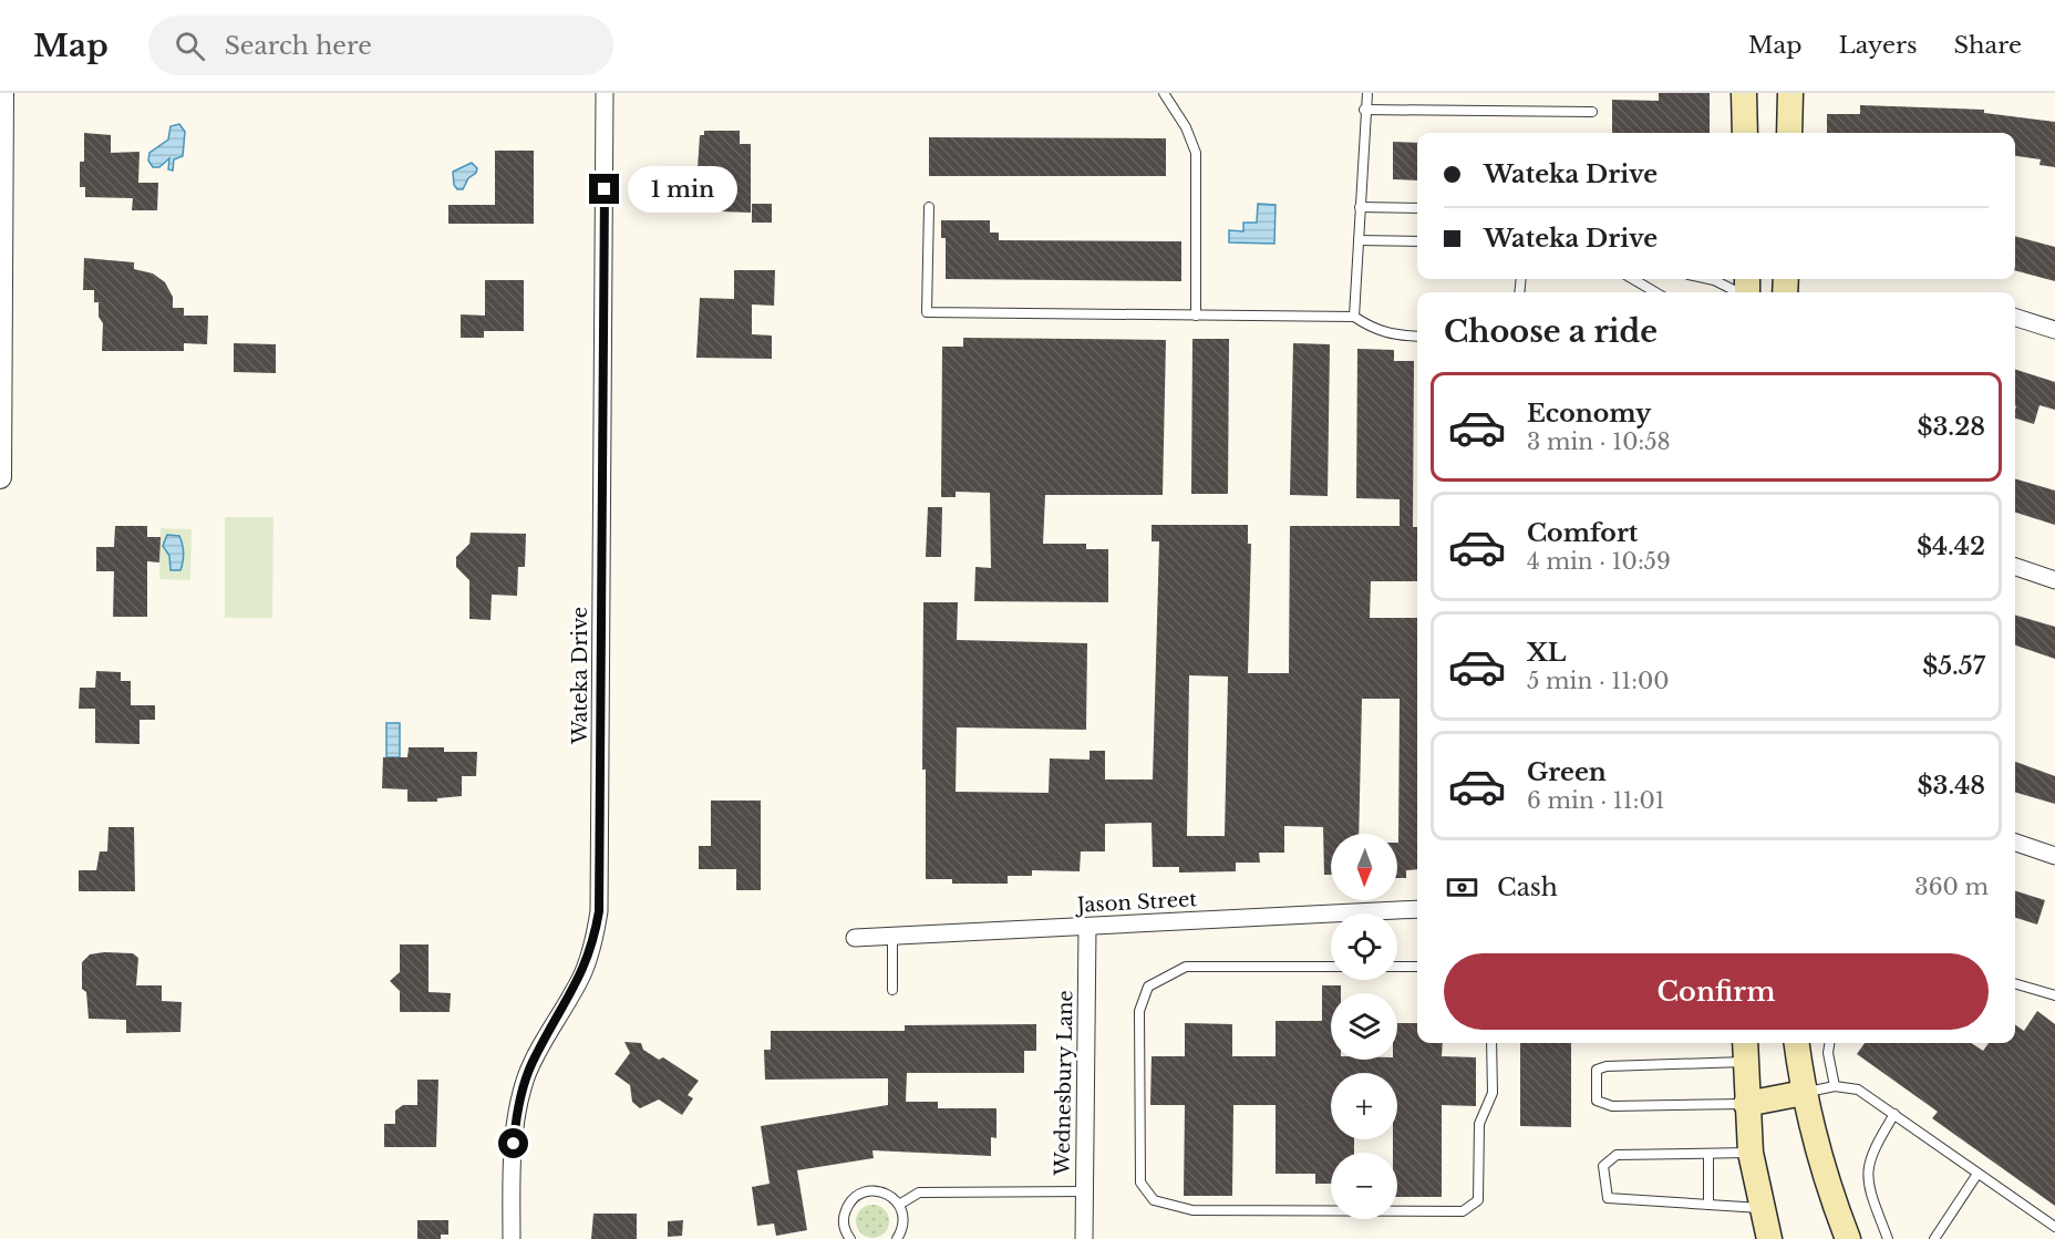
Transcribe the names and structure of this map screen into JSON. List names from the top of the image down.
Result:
{
  "streets": {
    "street": ["Wateka Drive", "Jason Street", "Wednesbury Lane"]
  },
  "crossings": [
    ["Jason Street", "Wednesbury Lane"]
  ],
  "north": "bottom",
  "page": {
    "header": "Map",
    "search": "Search here",
    "nav": ["Map", "Layers", "Share"],
    "banner": ["Wateka Drive", "Wateka Drive"],
    "bubble": "1 min",
    "heading": "Choose a ride",
    "list": [
      {
        "name": "Economy",
        "note": "3 min · 10:58",
        "value": "$3.28"
      },
      {
        "name": "Comfort",
        "note": "4 min · 10:59",
        "value": "$4.42"
      },
      {
        "name": "XL",
        "note": "5 min · 11:00",
        "value": "$5.57"
      },
      {
        "name": "Green",
        "note": "6 min · 11:01",
        "value": "$3.48"
      }
    ],
    "map_buttons": ["+", "−"],
    "pay": ["Cash", "360 m"],
    "buttons": "Confirm"
  }
}
